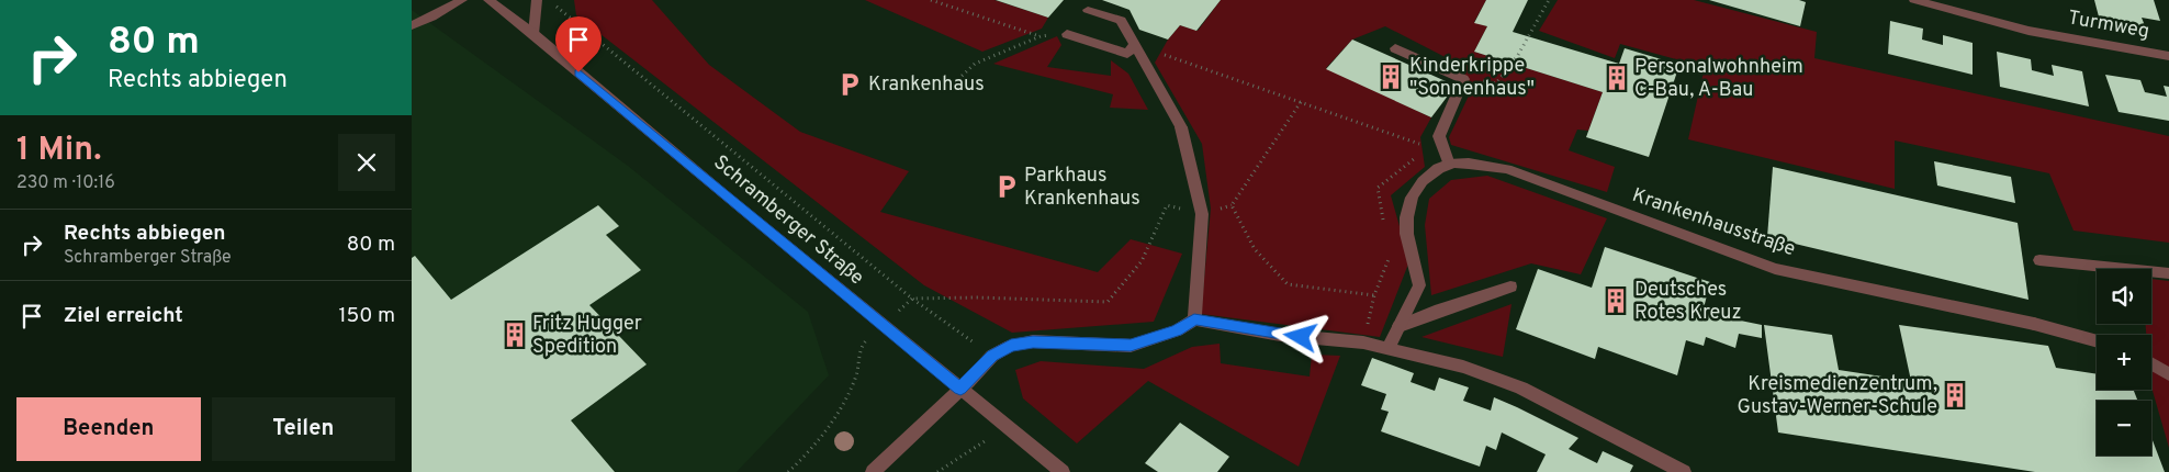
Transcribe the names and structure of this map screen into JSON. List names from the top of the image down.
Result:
{
  "streets": {
    "street": ["Turmweg", "Schramberger Straße", "Krankenhausstraße"]
  },
  "places": {
    "building": [
      "Kinderkrippe \"Sonnenhaus\"",
      "Personalwohnheim C-Bau, A-Bau",
      "Deutsches Rotes Kreuz",
      "Fritz Hugger Spedition",
      "Kreismedienzentrum, Gustav-Werner-Schule"
    ],
    "parking": ["Krankenhaus", "Parkhaus Krankenhaus"]
  },
  "page": {
    "turn": ["80 m", "Rechts abbiegen"],
    "heading": ["1 Min.", "230 m · 10:16"],
    "list": [
      {
        "name": "Rechts abbiegen",
        "note": "Schramberger Straße",
        "value": "80 m"
      },
      {
        "name": "Ziel erreicht",
        "value": "150 m"
      }
    ],
    "map_buttons": ["+", "−"],
    "buttons": ["Beenden", "Teilen"]
  }
}
